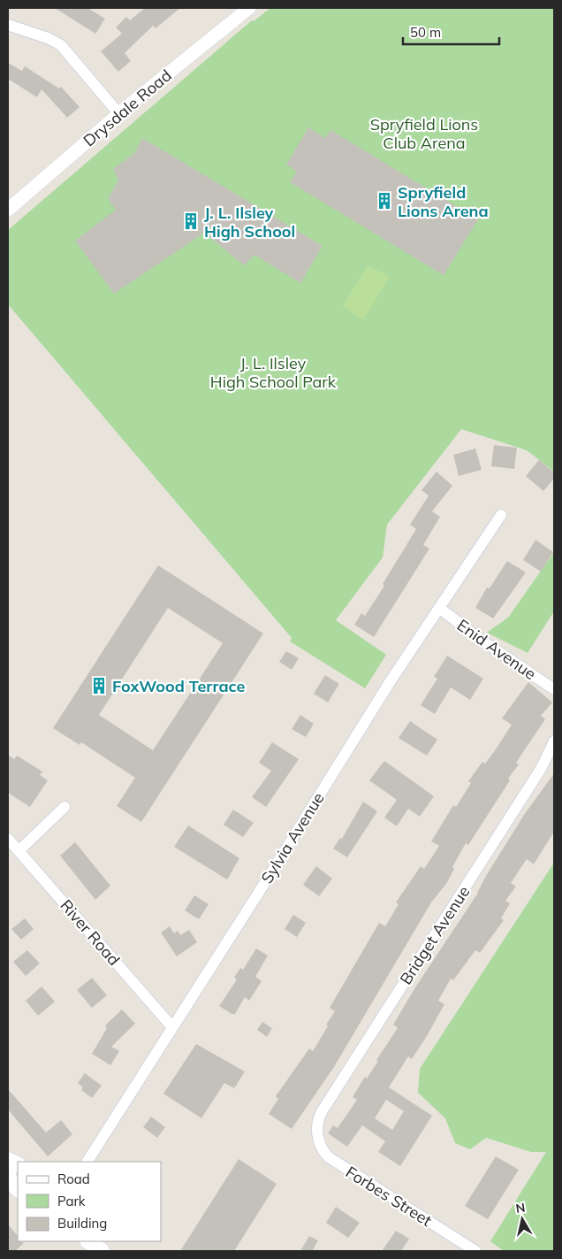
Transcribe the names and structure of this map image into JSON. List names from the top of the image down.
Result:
{
  "streets": {
    "street": [
      "Drysdale Road",
      "Enid Avenue",
      "Sylvia Avenue",
      "River Road",
      "Bridget Avenue",
      "Forbes Street"
    ]
  },
  "crossings": [
    ["Enid Avenue", "Sylvia Avenue"],
    ["Sylvia Avenue", "River Road"],
    ["Bridget Avenue", "Forbes Street"]
  ],
  "parks": ["Spryfield Lions Club Arena", "J. L. Ilsley High School Park"],
  "places": {
    "building": ["Spryfield Lions Arena", "J. L. Ilsley High School", "FoxWood Terrace"]
  },
  "legend": ["Road", "Park", "Building"],
  "scale_bar": "50 m",
  "north": "top"
}
